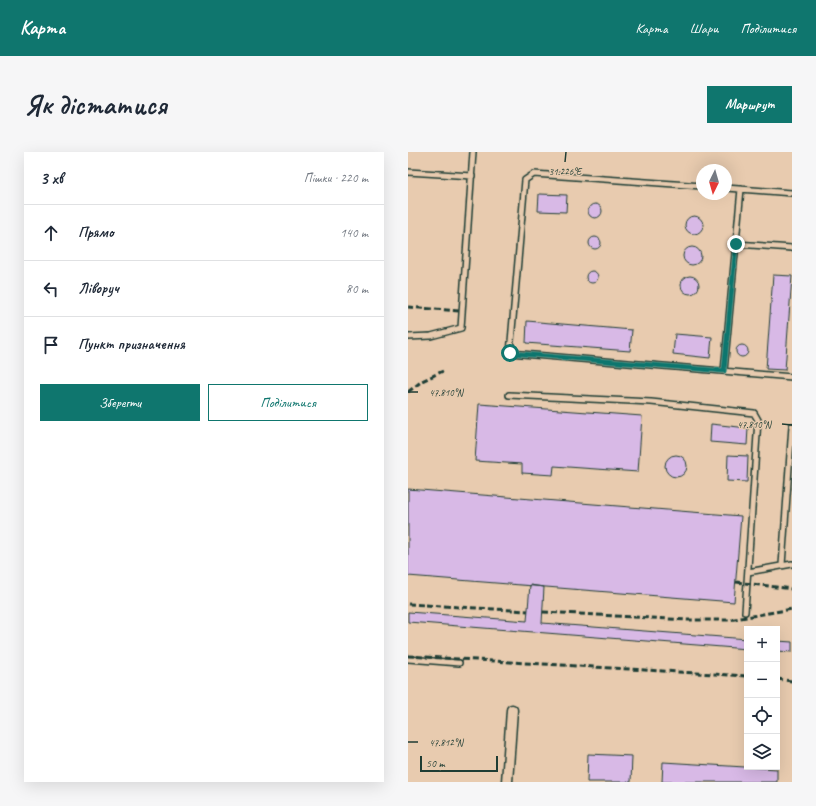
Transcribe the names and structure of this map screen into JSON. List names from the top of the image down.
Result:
{
  "scale_bar": "50 m",
  "north": "bottom",
  "page": {
    "header": "Карта",
    "nav": ["Карта", "Шари", "Поділитися"],
    "buttons": [
      "Маршрут",
      ["Зберегти", "Поділитися"]
    ],
    "title": "Як дістатися",
    "heading": ["3 хв", "Пішки · 220 m"],
    "list": [
      ["Прямо", "140 m"],
      ["Ліворуч", "80 m"],
      "Пункт призначення"
    ],
    "map_buttons": ["+", "−"],
    "scale": "50 m"
  },
  "coordinates": ["31.226°E", "47.810°N", "47.812°N"]
}
